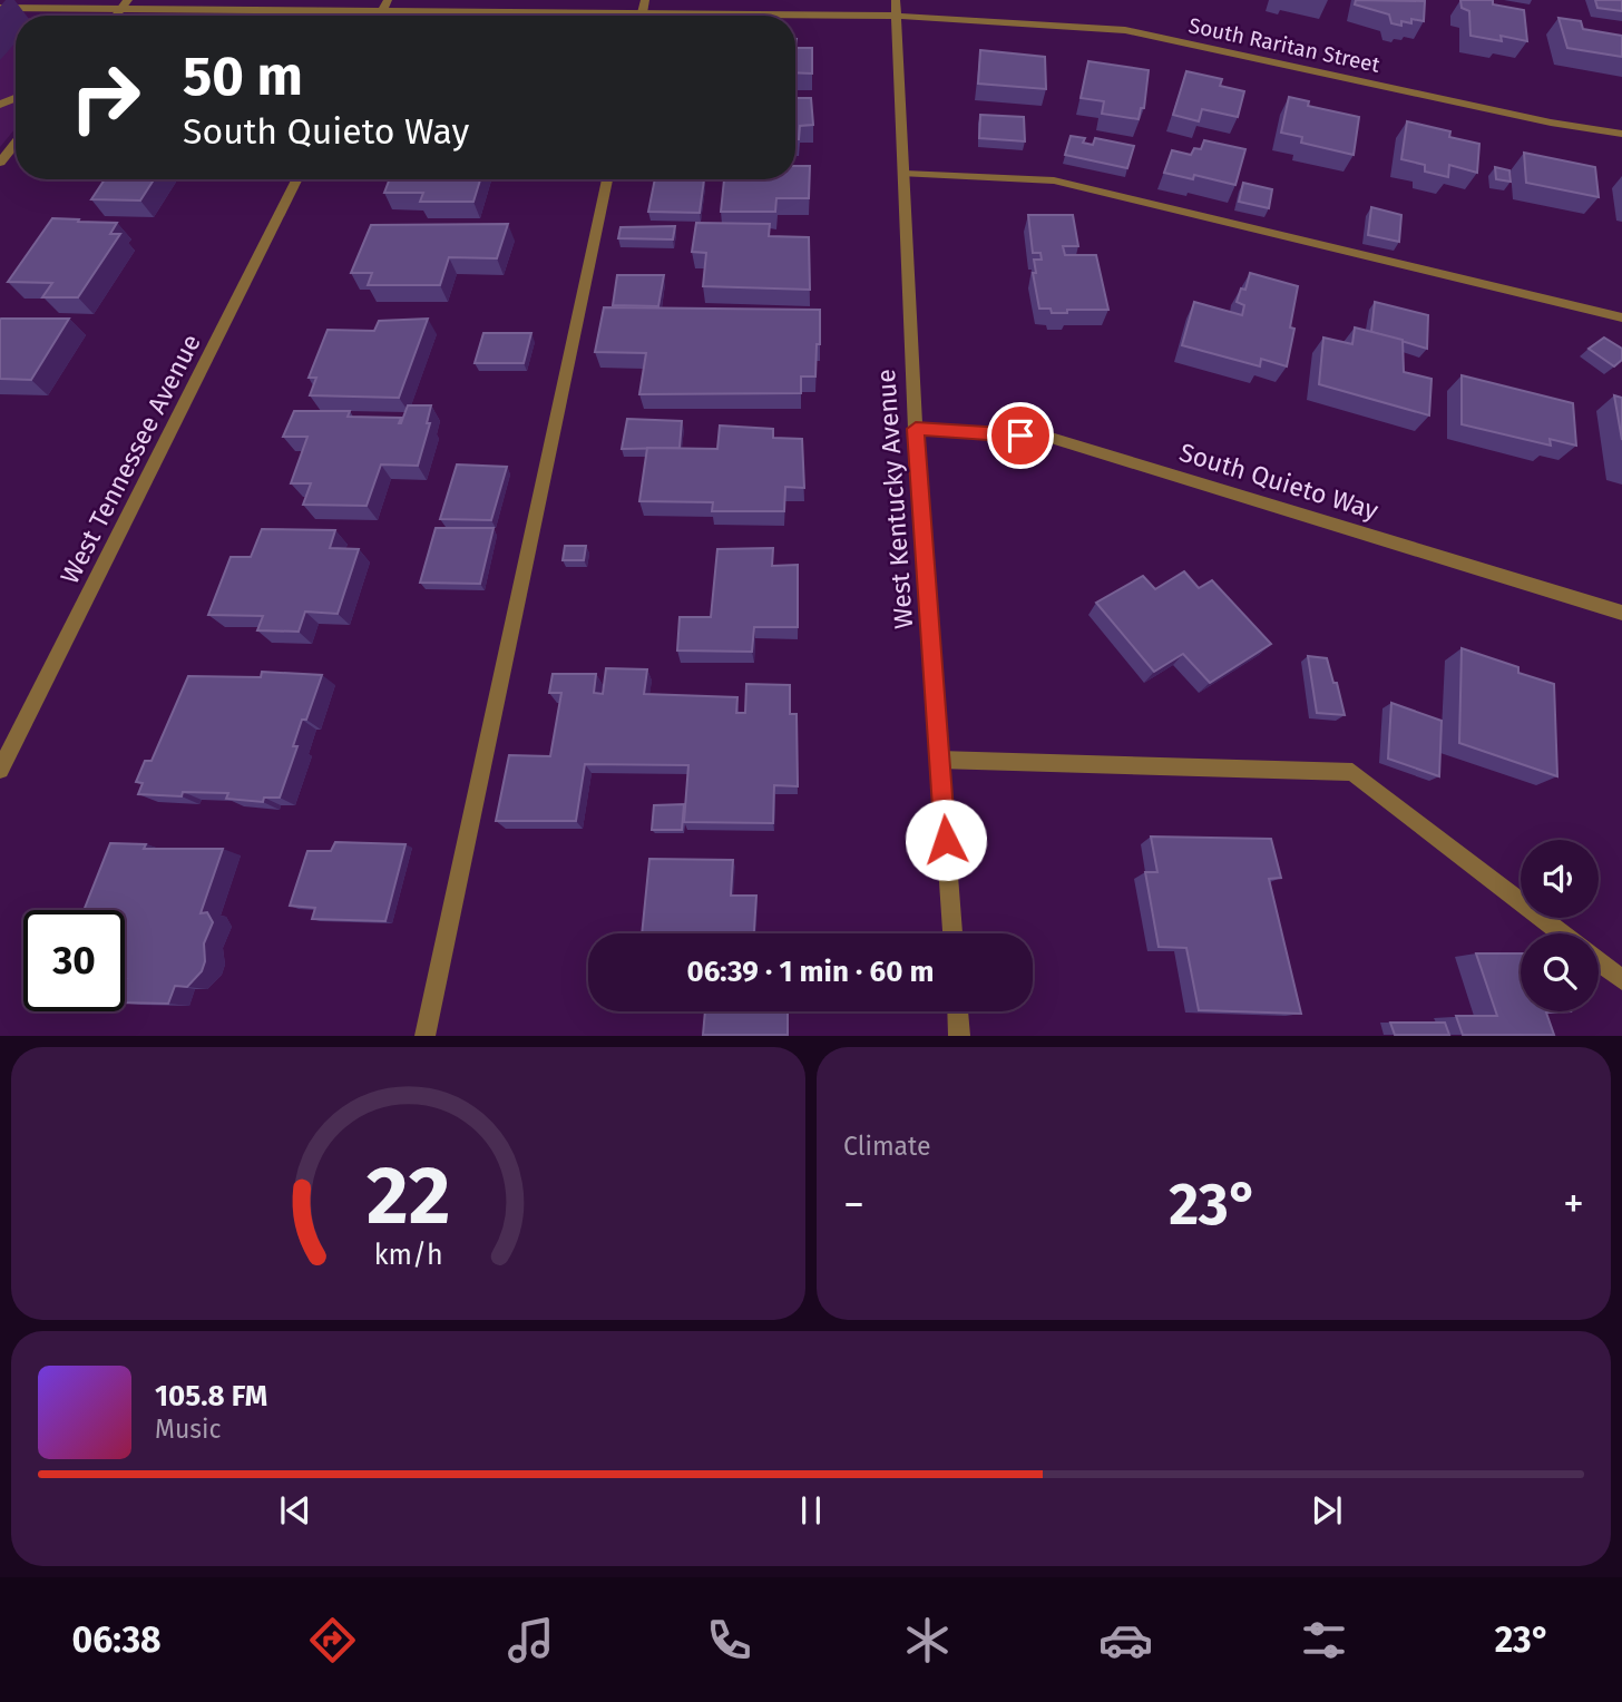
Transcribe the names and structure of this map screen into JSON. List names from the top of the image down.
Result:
{
  "streets": {
    "street": [
      "South Raritan Street",
      "West Tennessee Avenue",
      "South Quieto Way",
      "West Kentucky Avenue"
    ]
  },
  "crossings": [
    ["South Raritan Street", "West Kentucky Avenue"],
    ["South Quieto Way", "West Kentucky Avenue"]
  ],
  "page": {
    "turn": ["50 m", "South Quieto Way"],
    "limit": "30",
    "trip": "06:39 · 1 min · 60 m",
    "tile": "Climate",
    "heat": ["−", "23°", "+"],
    "song": ["105.8 FM", "Music"],
    "tabs": ["06:38", "23°"],
    "gauge": ["22", "km/h"]
  }
}
